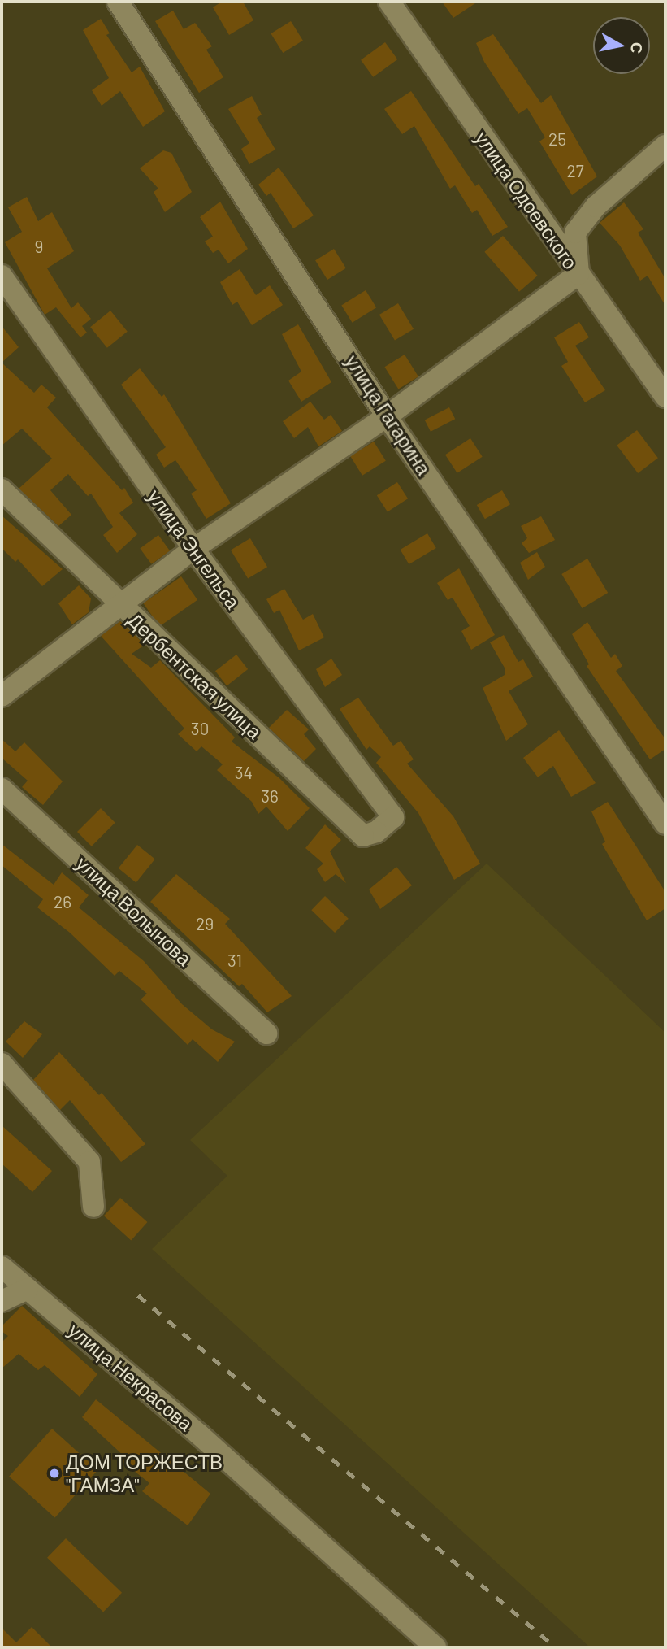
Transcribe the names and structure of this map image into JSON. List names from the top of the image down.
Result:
{
  "streets": {
    "street": [
      "улица Одоевского",
      "улица Гагарина",
      "улица Энгельса",
      "Дербентская улица",
      "улица Волынова",
      "улица Некрасова"
    ]
  },
  "crossings": [
    ["улица Энгельса", "Дербентская улица"]
  ],
  "places": ["ДОМ ТОРЖЕСТВ \"ГАМЗА\""],
  "house_numbers": [
    "25",
    "27",
    "9",
    "30",
    "34",
    "36",
    "26",
    "29",
    "31"
  ],
  "north": "right"
}
